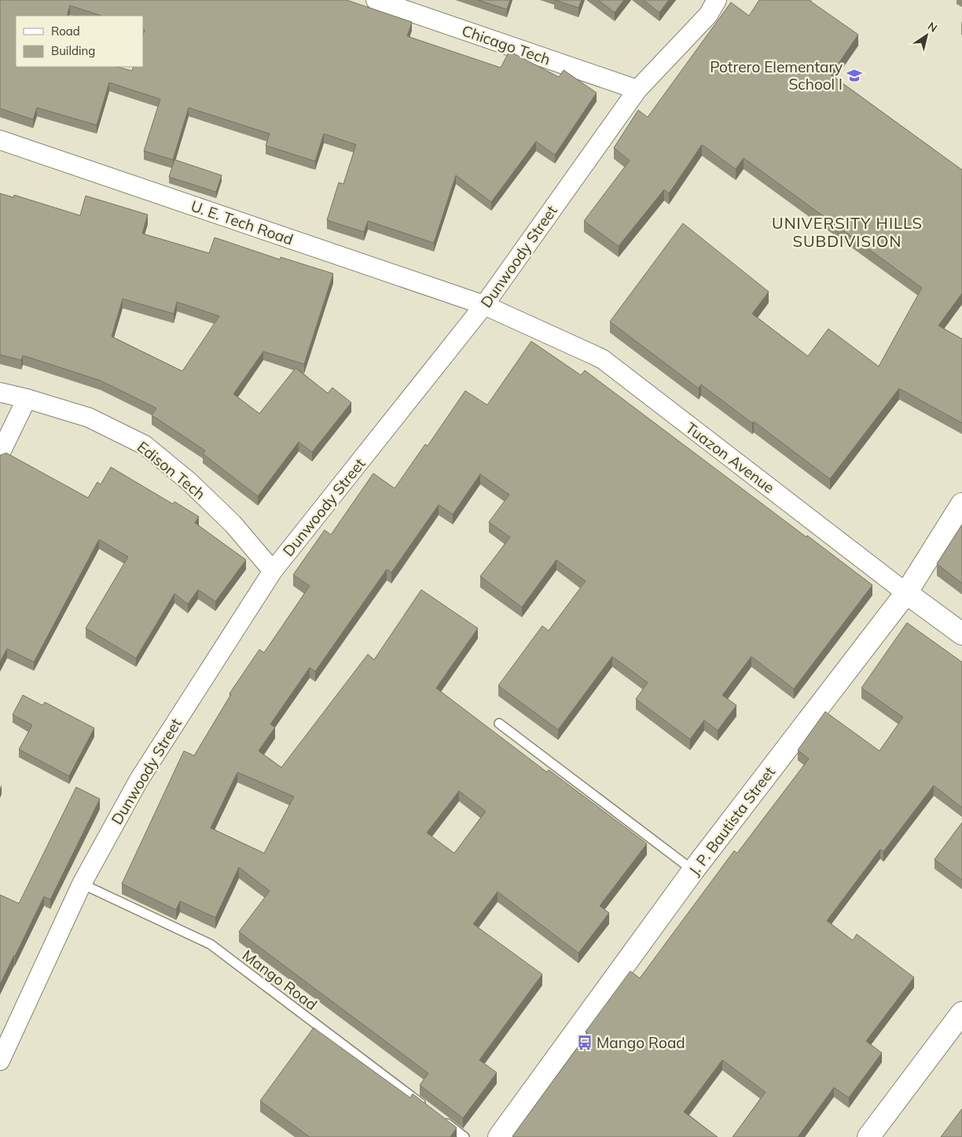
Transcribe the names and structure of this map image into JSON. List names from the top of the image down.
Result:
{
  "streets": {
    "street": [
      "Chicago Tech",
      "U. E. Tech Road",
      "Dunwoody Street",
      "Tuazon Avenue",
      "Edison Tech",
      "J. P. Bautista Street"
    ],
    "lane": ["Mango Road"]
  },
  "crossings": [
    ["Chicago Tech", "Dunwoody Street"],
    ["U. E. Tech Road", "Dunwoody Street"],
    ["U. E. Tech Road", "Tuazon Avenue"],
    ["Dunwoody Street", "Tuazon Avenue"],
    ["Dunwoody Street", "Edison Tech"],
    ["Dunwoody Street", "Mango Road"],
    ["Tuazon Avenue", "J. P. Bautista Street"]
  ],
  "districts": ["UNIVERSITY HILLS SUBDIVISION"],
  "places": {
    "school or university": ["Potrero Elementary School I"],
    "bus stop": ["Mango Road"]
  },
  "legend": ["Road", "Building"],
  "north": "top right"
}
